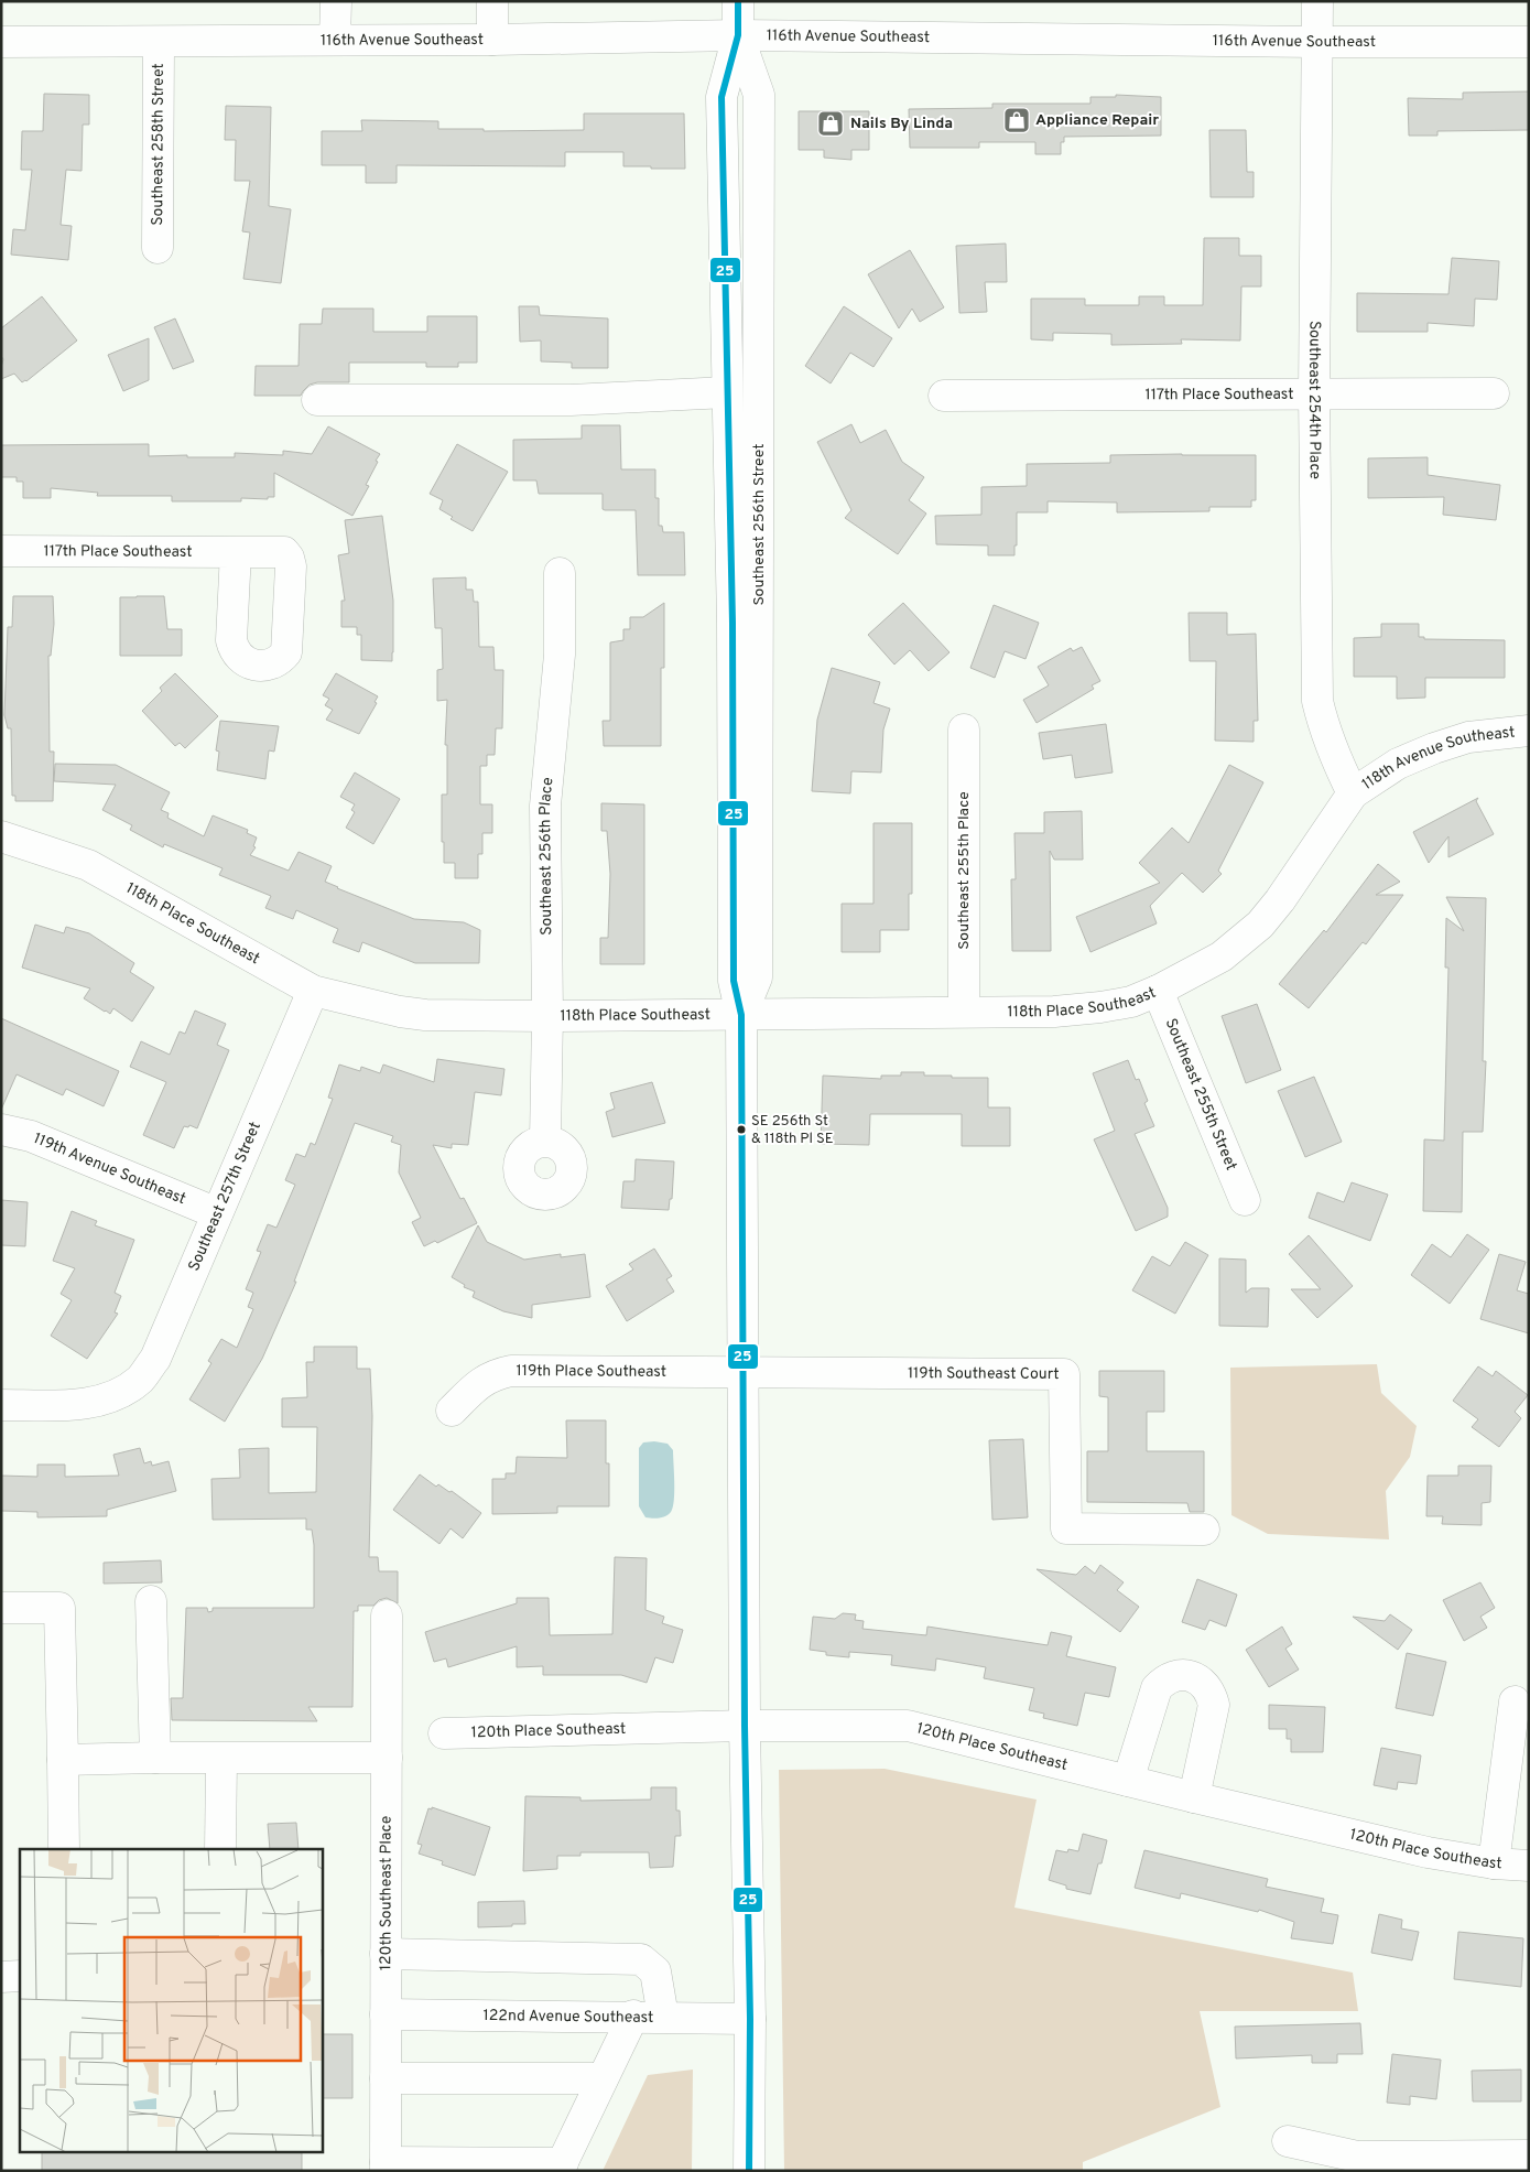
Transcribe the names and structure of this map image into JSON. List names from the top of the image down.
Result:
{
  "streets": {
    "street": [
      "116th Avenue Southeast",
      "Southeast 258th Street",
      "117th Place Southeast",
      "Southeast 254th Place",
      "Southeast 256th Street",
      "118th Avenue Southeast",
      "Southeast 256th Place",
      "Southeast 255th Place",
      "118th Place Southeast",
      "Southeast 255th Street",
      "119th Avenue Southeast",
      "Southeast 257th Street",
      "119th Place Southeast",
      "119th Southeast Court",
      "120th Place Southeast",
      "120th Southeast Place",
      "122nd Avenue Southeast"
    ]
  },
  "crossings": [
    ["116th Avenue Southeast", "Southeast 258th Street"],
    ["116th Avenue Southeast", "Southeast 254th Place"],
    ["116th Avenue Southeast", "Southeast 256th Street"],
    ["117th Place Southeast", "Southeast 254th Place"],
    ["Southeast 254th Place", "118th Avenue Southeast"],
    ["Southeast 254th Place", "118th Place Southeast"],
    ["Southeast 256th Street", "118th Place Southeast"],
    ["Southeast 256th Street", "119th Place Southeast"],
    ["Southeast 256th Street", "119th Southeast Court"],
    ["Southeast 256th Street", "120th Place Southeast"],
    ["Southeast 256th Street", "122nd Avenue Southeast"],
    ["118th Avenue Southeast", "118th Place Southeast"],
    ["Southeast 256th Place", "118th Place Southeast"],
    ["Southeast 255th Place", "118th Place Southeast"],
    ["118th Place Southeast", "Southeast 255th Street"],
    ["118th Place Southeast", "Southeast 257th Street"],
    ["119th Avenue Southeast", "Southeast 257th Street"],
    ["119th Place Southeast", "119th Southeast Court"],
    ["120th Southeast Place", "122nd Avenue Southeast"]
  ],
  "places": {
    "shop": ["Appliance Repair", "Nails By Linda"],
    "other": ["SE 256th St & 118th Pl SE"]
  },
  "lines": ["transit line 25"]
}
